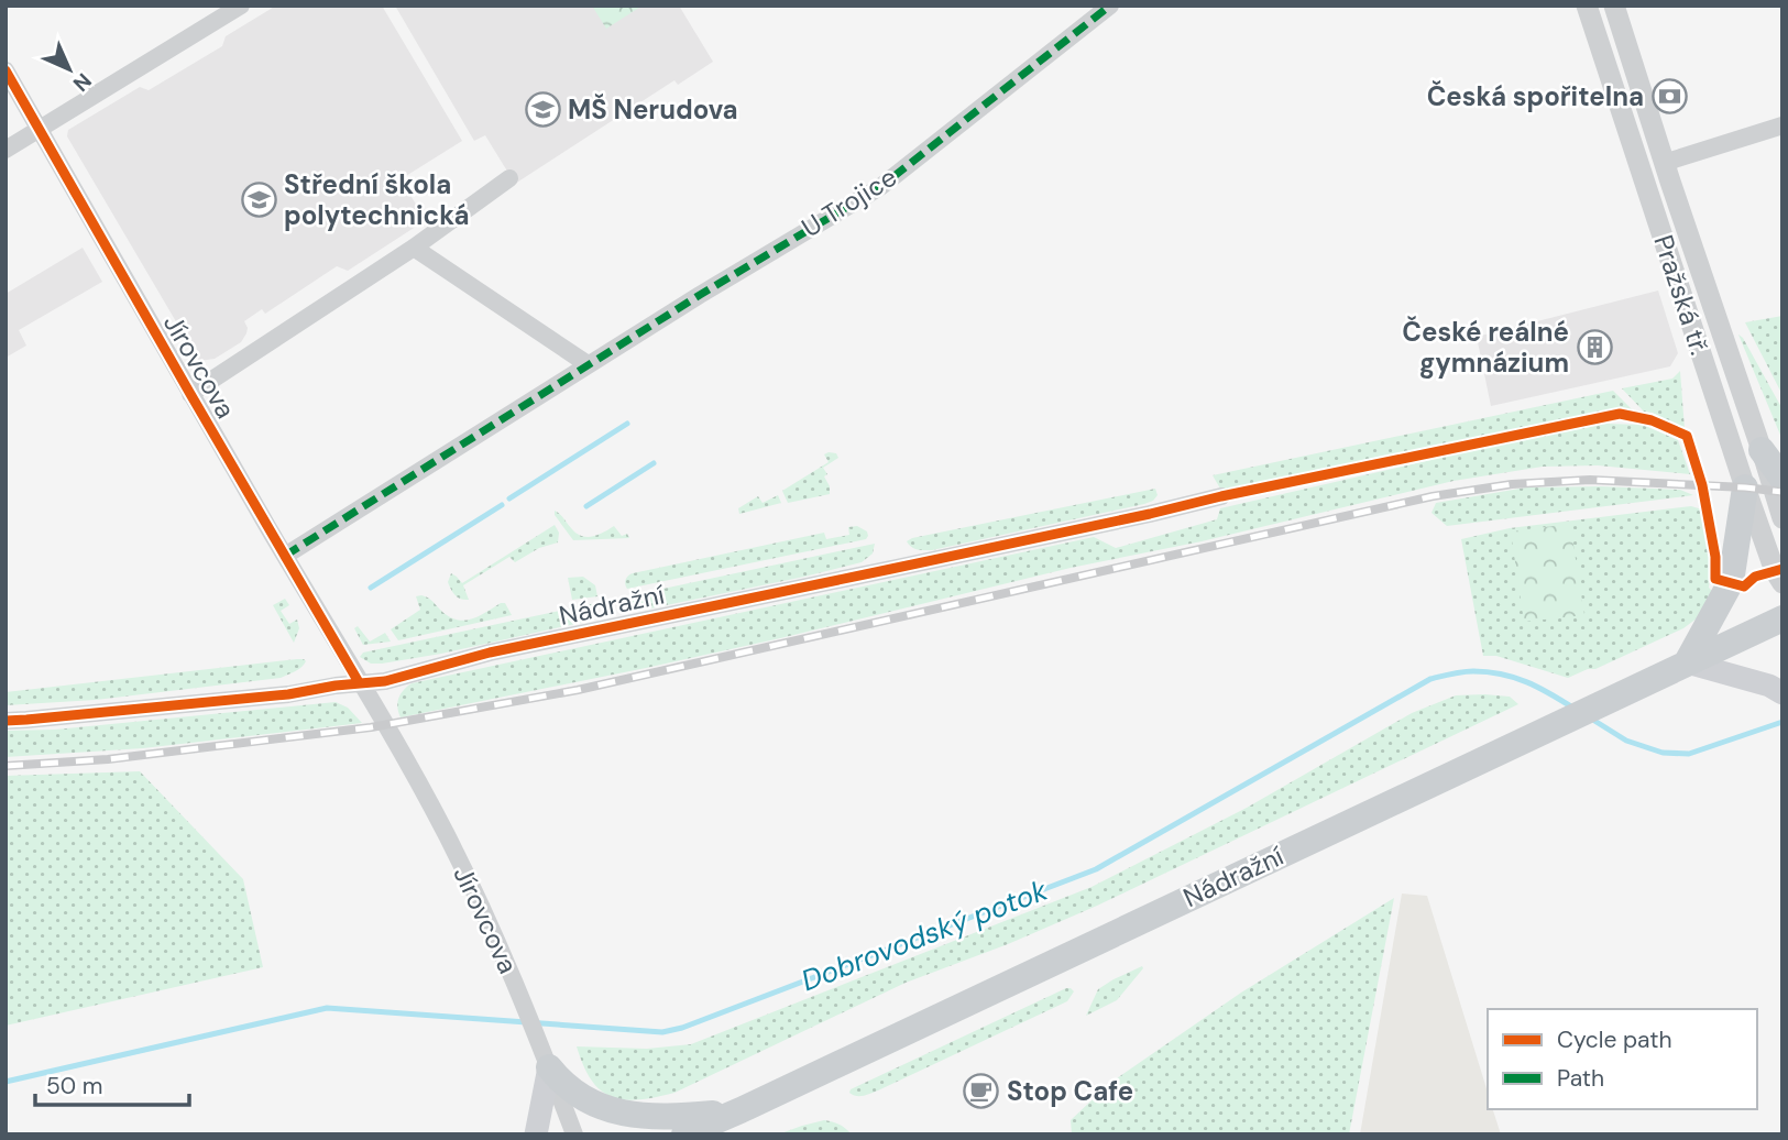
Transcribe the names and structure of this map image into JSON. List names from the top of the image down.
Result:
{
  "streets": {
    "main road": ["Nádražní"],
    "street": ["U Trojice", "Pražská tř.", "Jírovcova"]
  },
  "crossings": [
    ["Jírovcova", "Nádražní"]
  ],
  "water": ["Dobrovodský potok"],
  "places": {
    "bank": ["Česká spořitelna"],
    "school or university": ["MŠ Nerudova", "Střední škola polytechnická"],
    "building": ["České reálné gymnázium"],
    "cafe": ["Stop Cafe"]
  },
  "legend": ["Cycle path", "Path"],
  "scale_bar": "50 m",
  "north": "bottom right"
}
